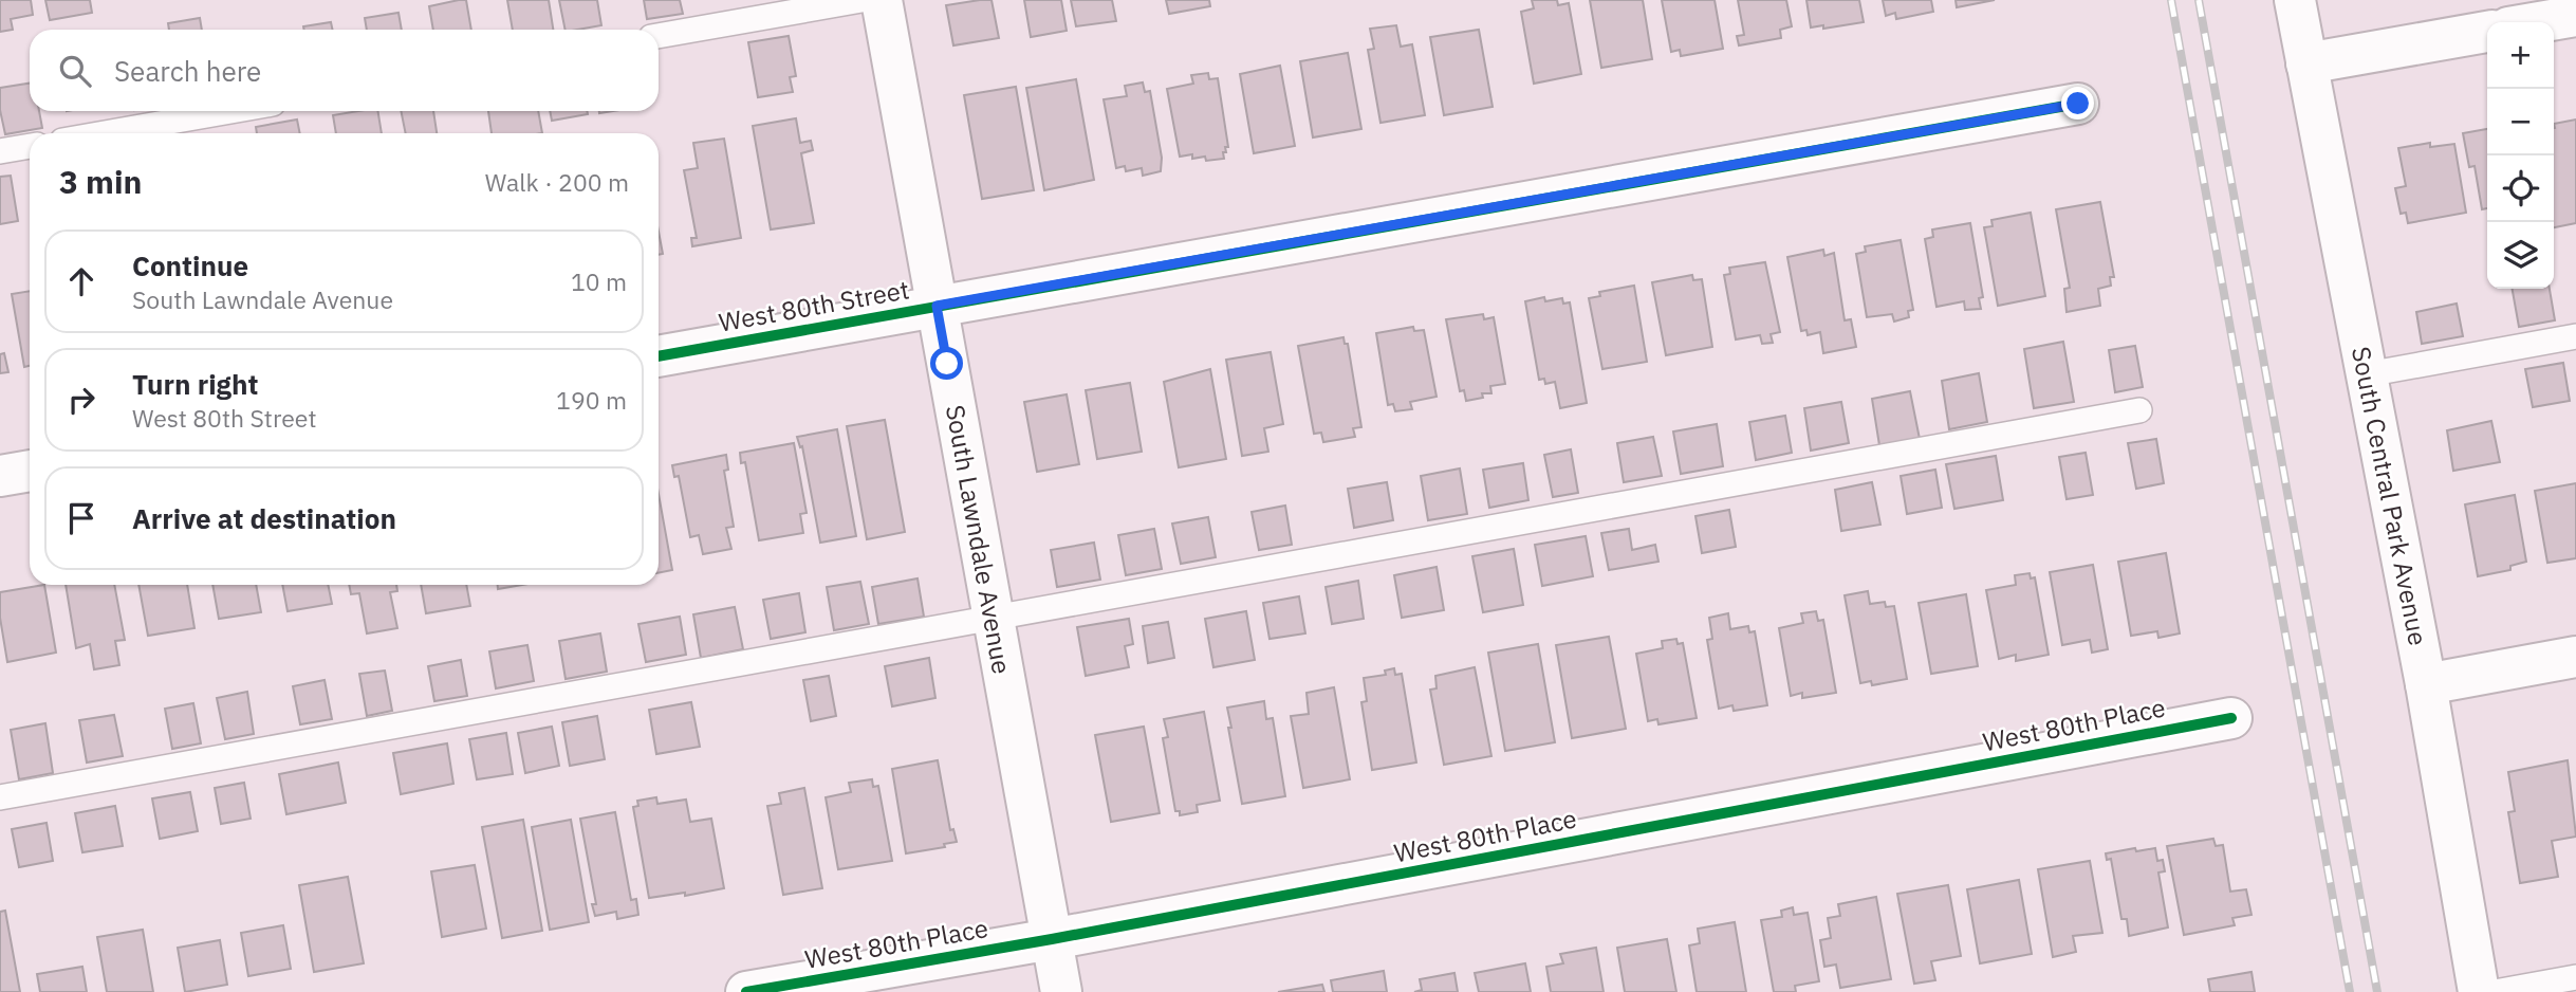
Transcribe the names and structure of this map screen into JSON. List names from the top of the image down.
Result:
{
  "streets": {
    "street": [
      "West 80th Street",
      "South Central Park Avenue",
      "South Lawndale Avenue",
      "West 80th Place"
    ]
  },
  "crossings": [
    ["West 80th Street", "South Lawndale Avenue"],
    ["South Lawndale Avenue", "West 80th Place"]
  ],
  "page": {
    "map_buttons": ["+", "−"],
    "search": "Search here",
    "heading": ["3 min", "Walk · 200 m"],
    "list": [
      ["Continue", "South Lawndale Avenue", "10 m"],
      ["Turn right", "West 80th Street", "190 m"],
      "Arrive at destination"
    ]
  }
}
